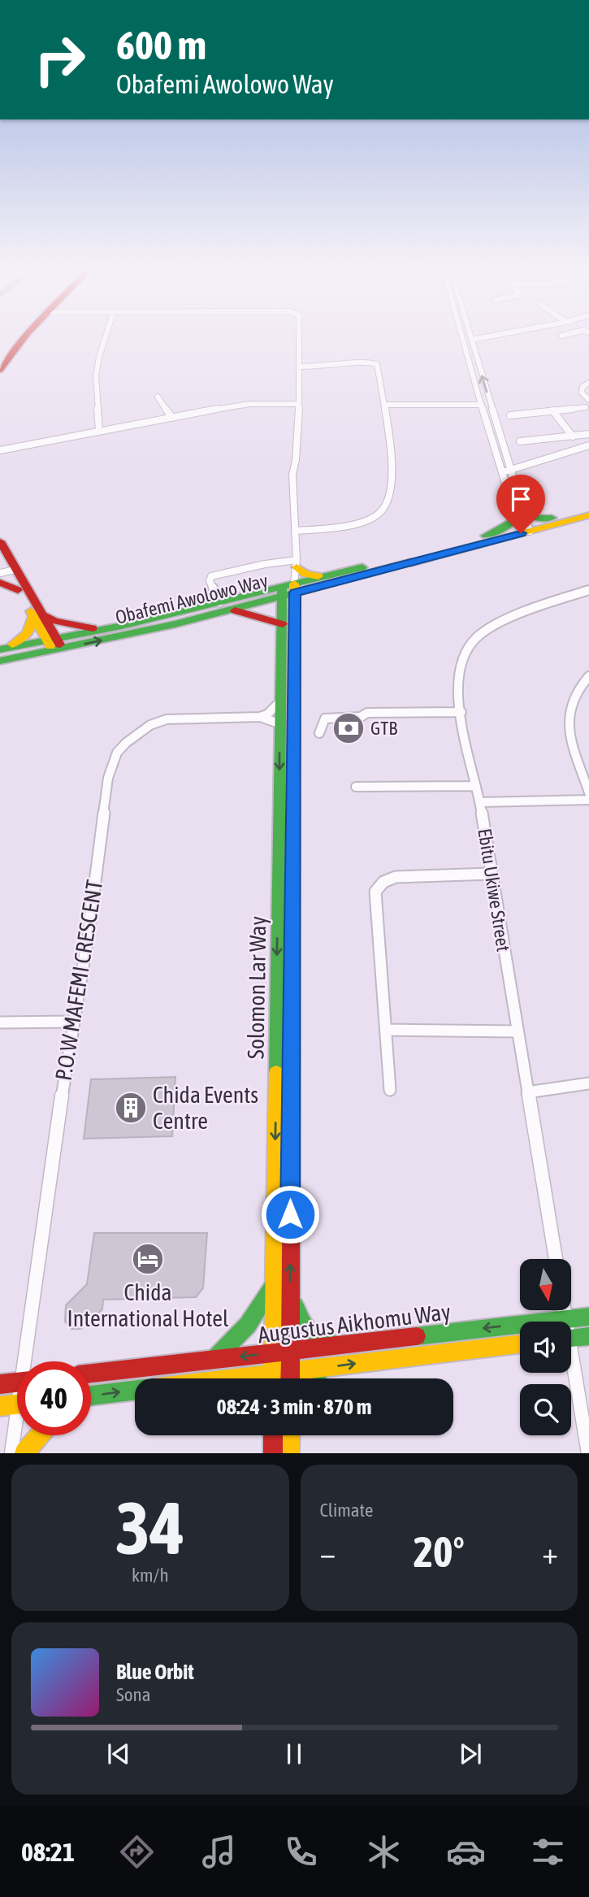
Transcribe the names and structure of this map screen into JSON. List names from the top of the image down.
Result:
{
  "streets": {
    "main road": ["Obafemi Awolowo Way", "Solomon Lar Way", "Augustus Aikhomu Way"],
    "street": ["Ebitu Ukiwe Street", "P.O.W MAFEMI CRESCENT"]
  },
  "crossings": [
    ["Obafemi Awolowo Way", "Solomon Lar Way"],
    ["P.O.W MAFEMI CRESCENT", "Solomon Lar Way"],
    ["Solomon Lar Way", "Augustus Aikhomu Way"]
  ],
  "places": {
    "bank": ["GTB"],
    "building": ["Chida Events Centre"],
    "hotel": ["Chida International Hotel"]
  },
  "north": "bottom",
  "page": {
    "turn": ["600 m", "Obafemi Awolowo Way"],
    "limit": "40",
    "trip": "08:24 · 3 min · 870 m",
    "tile": [
      ["34", "km/h"],
      "Climate"
    ],
    "heat": ["−", "20°", "+"],
    "song": ["Blue Orbit", "Sona"],
    "tabs": "08:21"
  }
}
